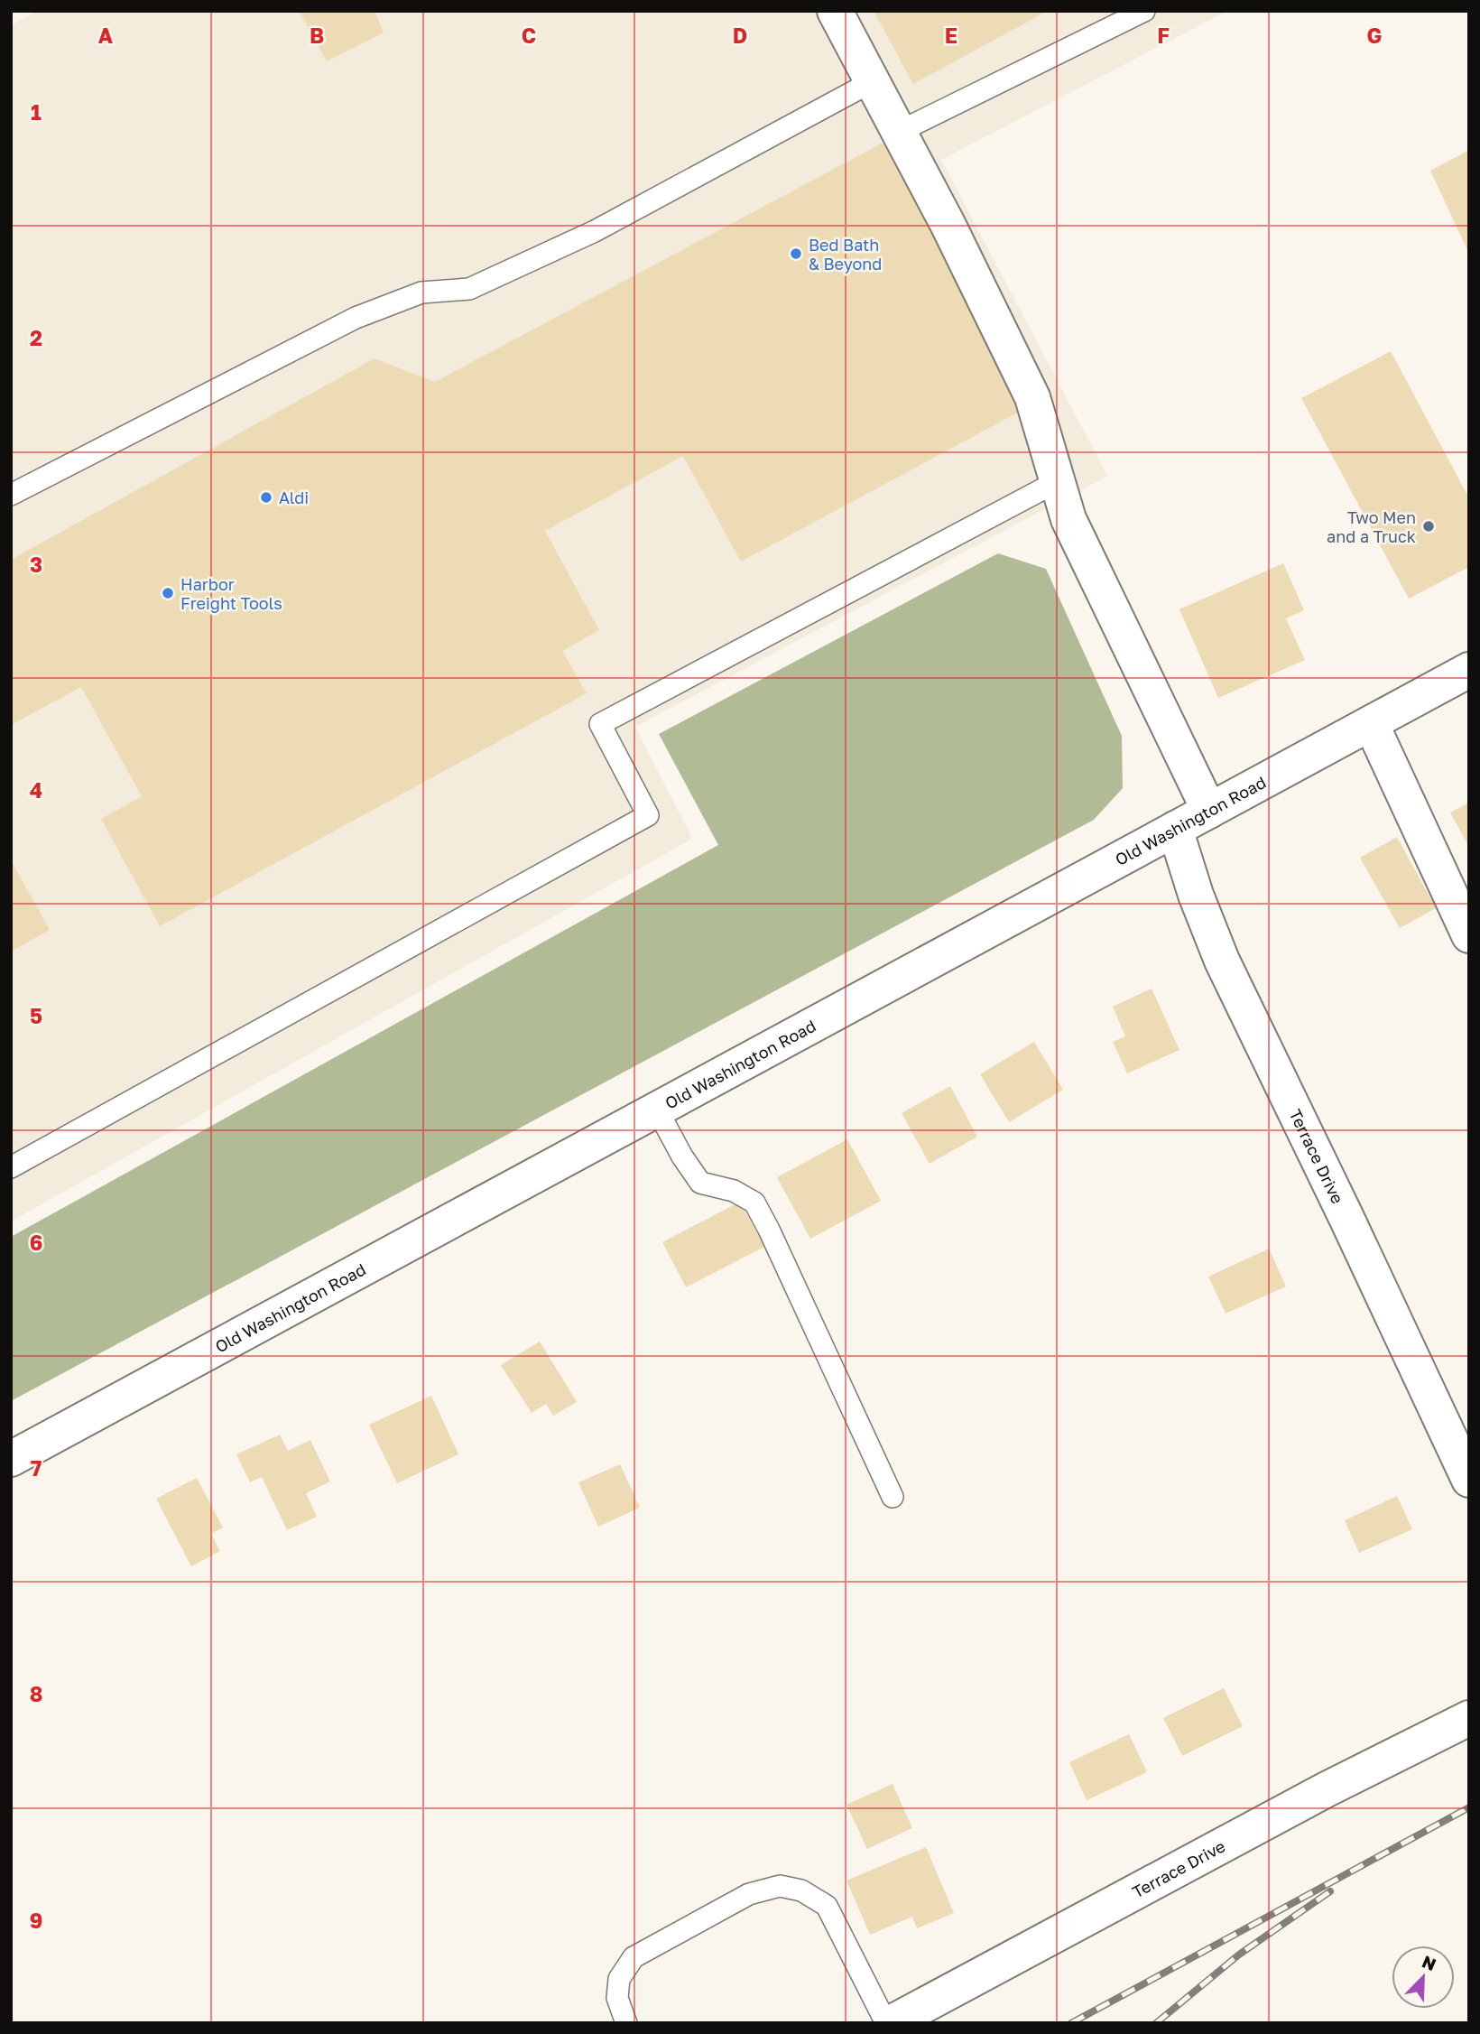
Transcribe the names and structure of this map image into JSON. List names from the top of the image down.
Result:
{
  "streets": {
    "street": ["Old Washington Road", "Terrace Drive"]
  },
  "crossings": [
    ["Old Washington Road", "Terrace Drive"]
  ],
  "places": [
    "Bed Bath & Beyond",
    "Aldi",
    "Two Men and a Truck",
    "Harbor Freight Tools"
  ],
  "north": "top right",
  "grid": {
    "columns": [
      "A",
      "B",
      "C",
      "D",
      "E",
      "F",
      "G"
    ],
    "rows": [
      "1",
      "2",
      "3",
      "4",
      "5",
      "6",
      "7",
      "8",
      "9"
    ]
  }
}
